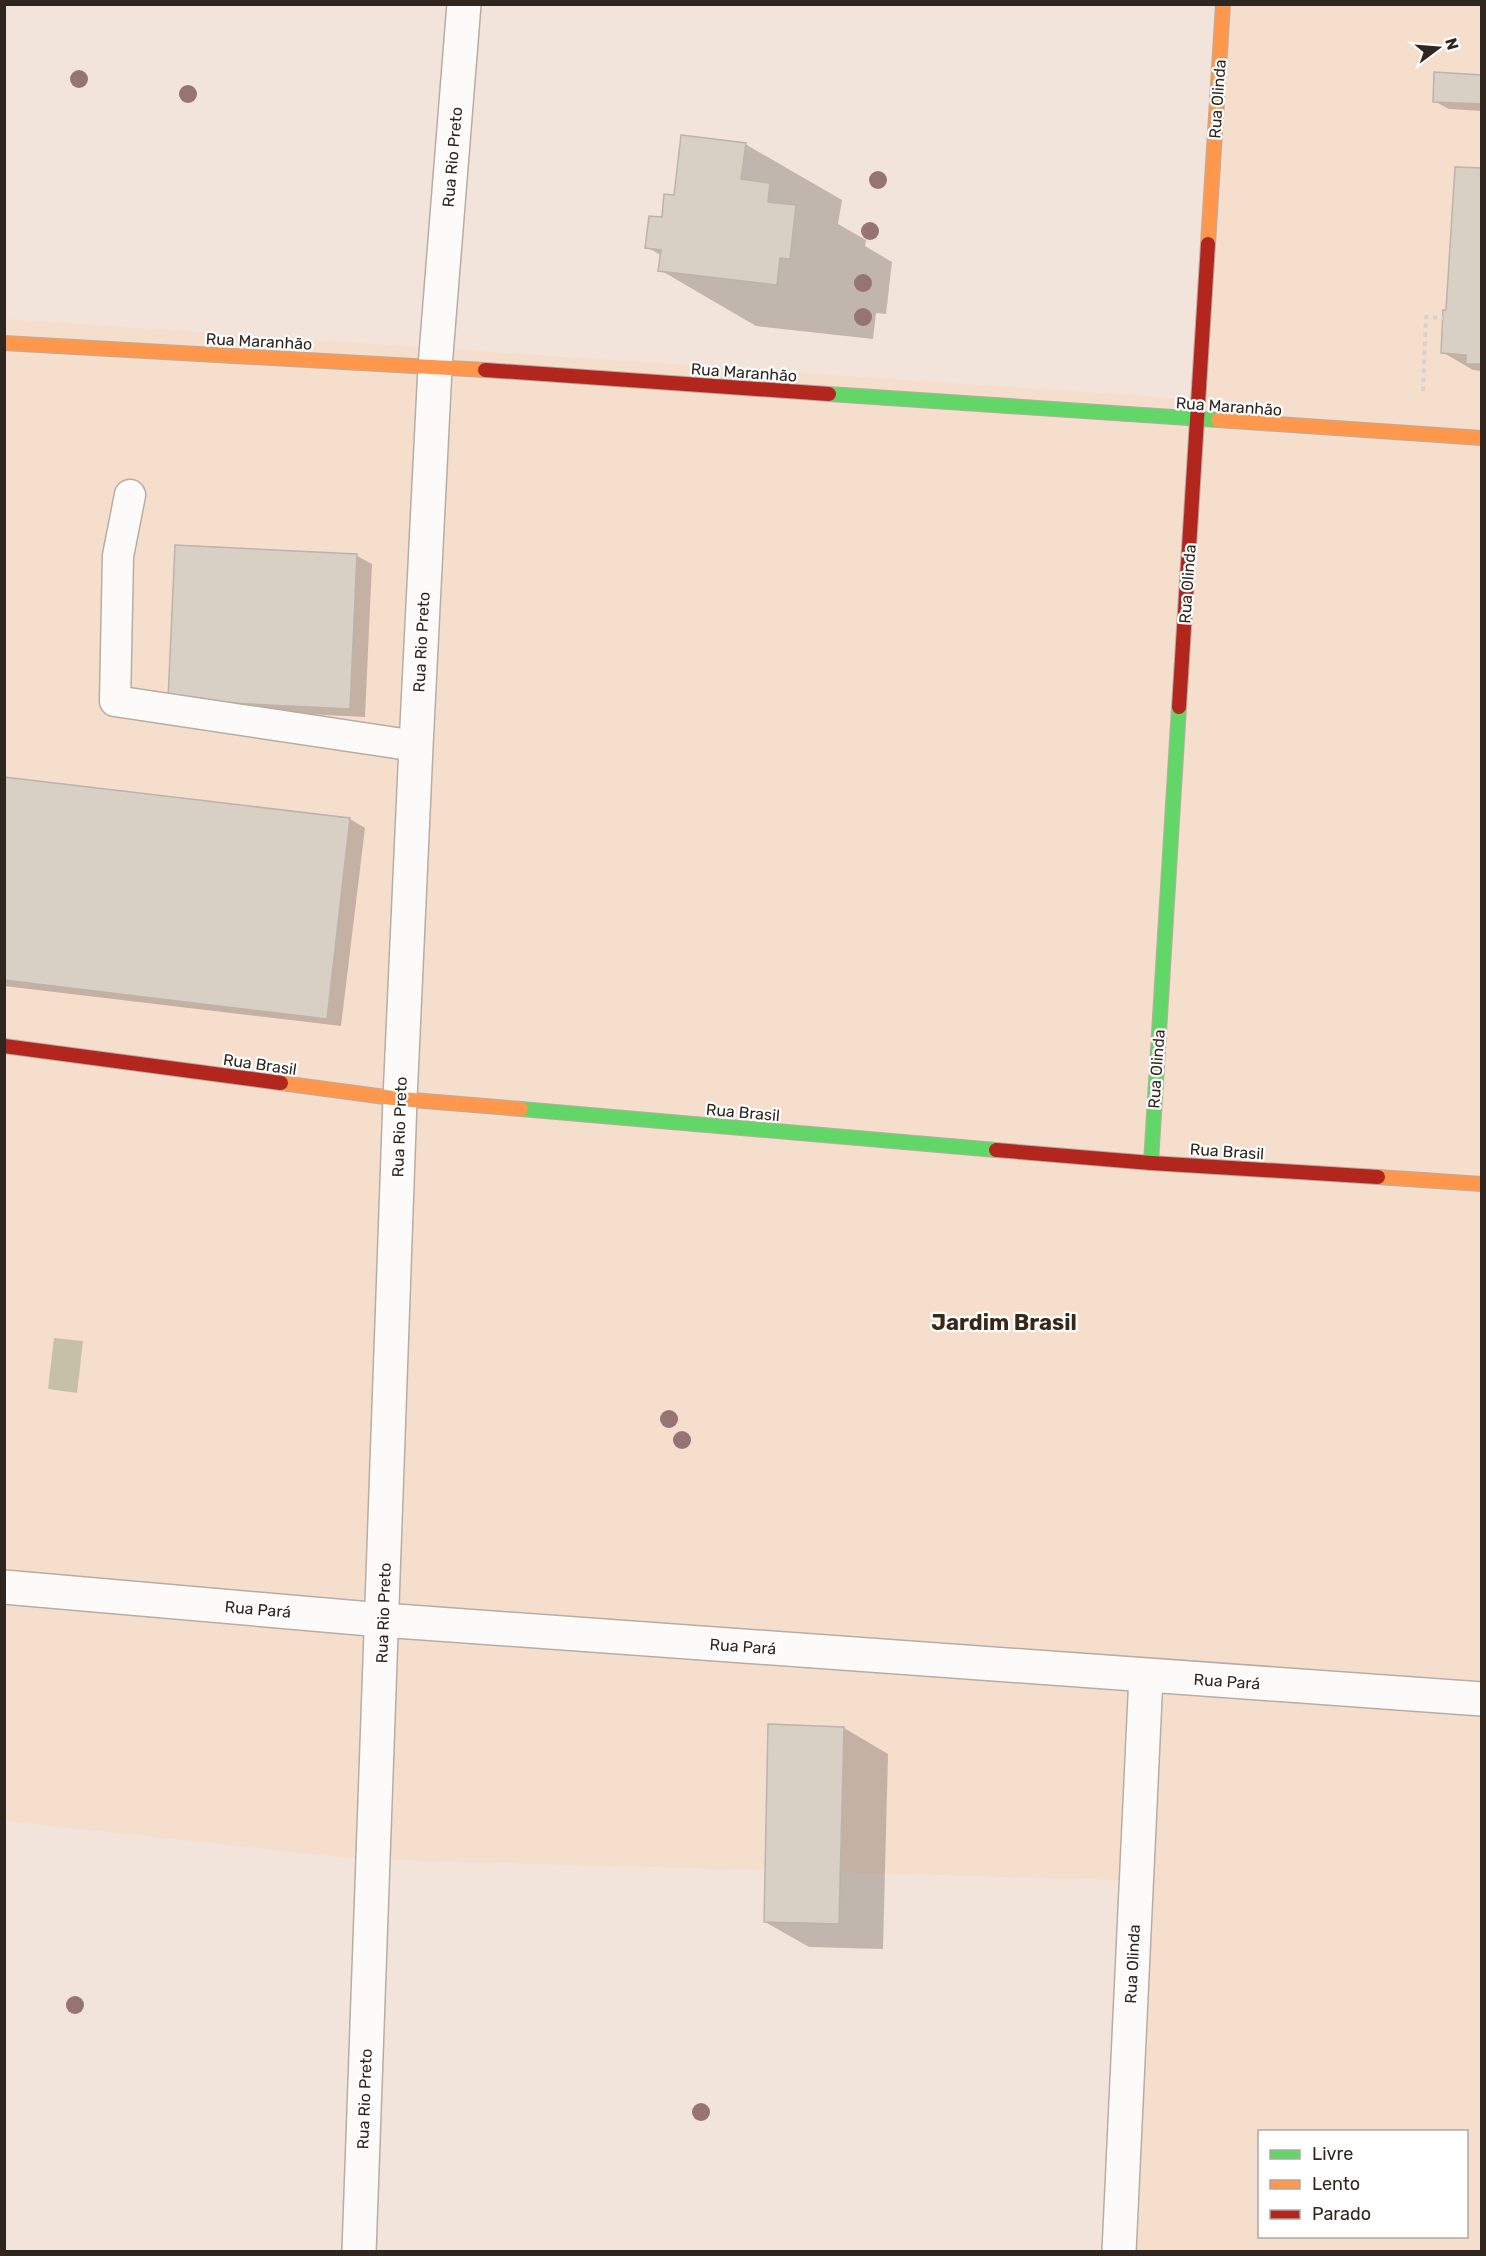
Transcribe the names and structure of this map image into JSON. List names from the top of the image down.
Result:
{
  "streets": {
    "street": [
      "Rua Olinda",
      "Rua Rio Preto",
      "Rua Maranhão",
      "Rua Brasil",
      "Rua Pará"
    ]
  },
  "crossings": [
    ["Rua Olinda", "Rua Maranhão"],
    ["Rua Olinda", "Rua Brasil"],
    ["Rua Olinda", "Rua Pará"],
    ["Rua Rio Preto", "Rua Maranhão"],
    ["Rua Rio Preto", "Rua Brasil"],
    ["Rua Rio Preto", "Rua Pará"]
  ],
  "districts": ["Jardim Brasil"],
  "legend": ["Livre", "Lento", "Parado"],
  "north": "right"
}
